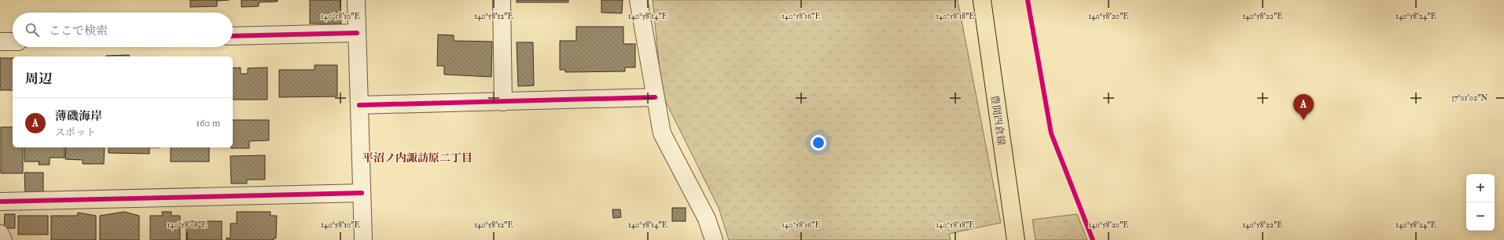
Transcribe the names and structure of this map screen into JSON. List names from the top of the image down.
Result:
{
  "streets": {
    "main road": ["豊間四倉線"]
  },
  "districts": ["平沼ノ内諏訪原二丁目"],
  "page": {
    "search": "ここで検索",
    "heading": "周辺",
    "pins": "A",
    "list": [
      {
        "mark": "A",
        "name": "薄磯海岸",
        "note": "スポット",
        "value": "160 m"
      }
    ],
    "map_buttons": ["+", "−"]
  },
  "coordinates": [
    "140°58'10\"E",
    "140°58'12\"E",
    "140°58'14\"E",
    "140°58'16\"E",
    "140°58'18\"E",
    "140°58'20\"E",
    "140°58'22\"E",
    "140°58'24\"E",
    "37°01'02\"N",
    "140°58'08\"E"
  ]
}
